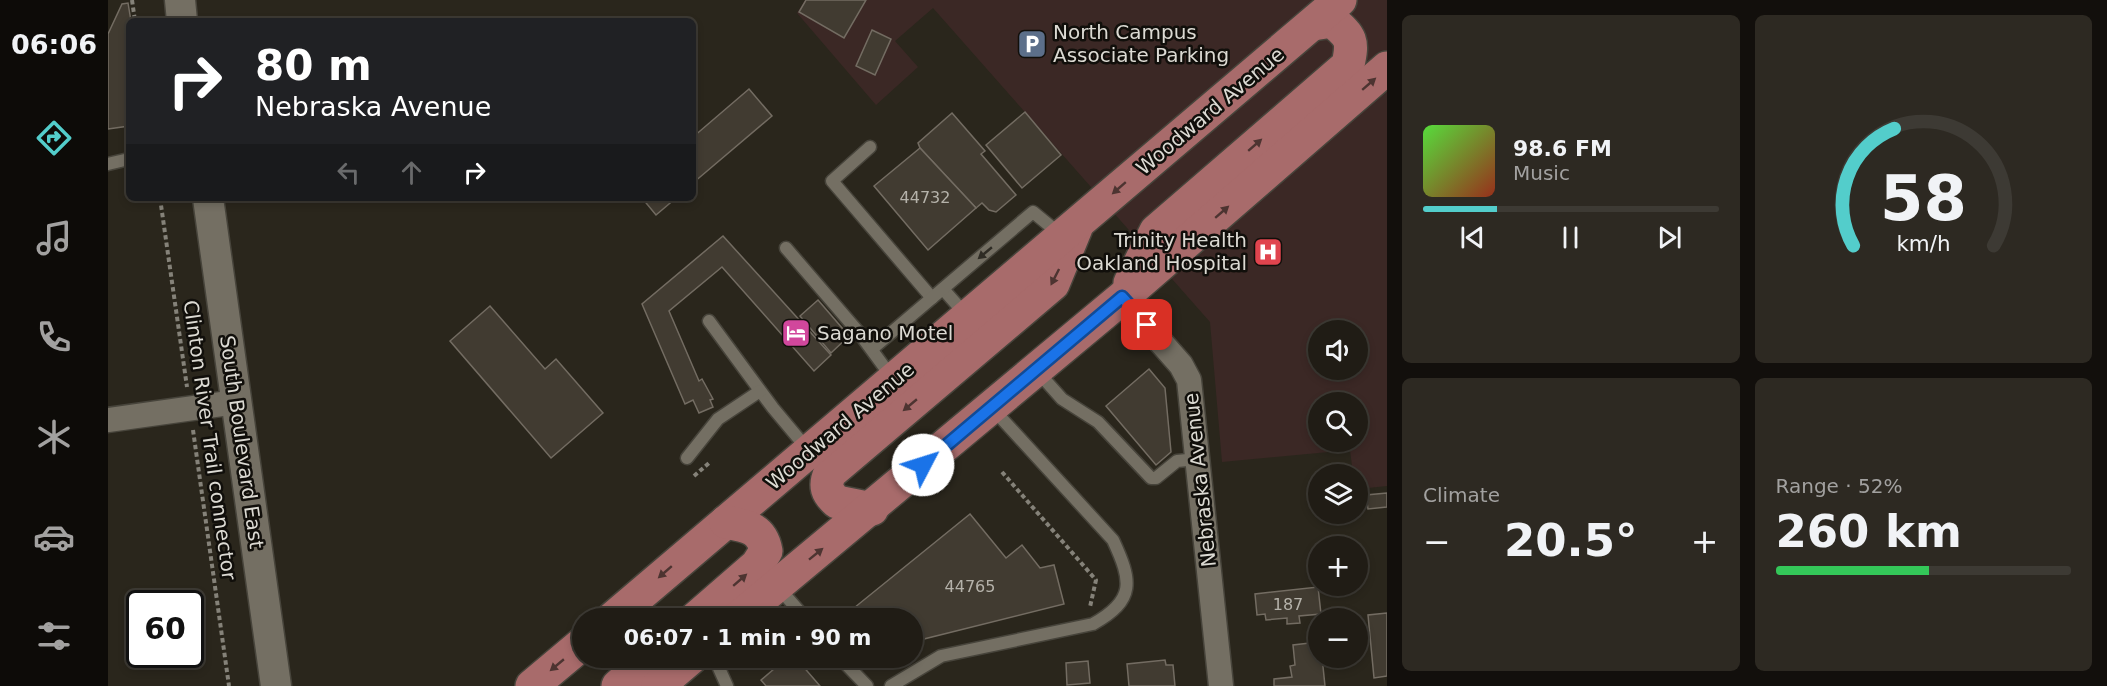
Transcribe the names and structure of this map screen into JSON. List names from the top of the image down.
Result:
{
  "streets": {
    "main road": ["Woodward Avenue"],
    "street": ["South Boulevard East", "Nebraska Avenue"],
    "path": ["Clinton River Trail connector"]
  },
  "places": {
    "parking": ["North Campus Associate Parking"],
    "hospital": ["Trinity Health Oakland Hospital"],
    "hotel": ["Sagano Motel"]
  },
  "house_numbers": ["44732", "44765", "187"],
  "page": {
    "tabs": "06:06",
    "turn": ["80 m", "Nebraska Avenue"],
    "song": ["98.6 FM", "Music"],
    "map_buttons": ["+", "−"],
    "tile": [
      "Climate",
      ["Range · 52%", "260 km"]
    ],
    "heat": ["−", "20.5°", "+"],
    "limit": "60",
    "trip": "06:07 · 1 min · 90 m",
    "gauge": ["58", "km/h"]
  }
}
